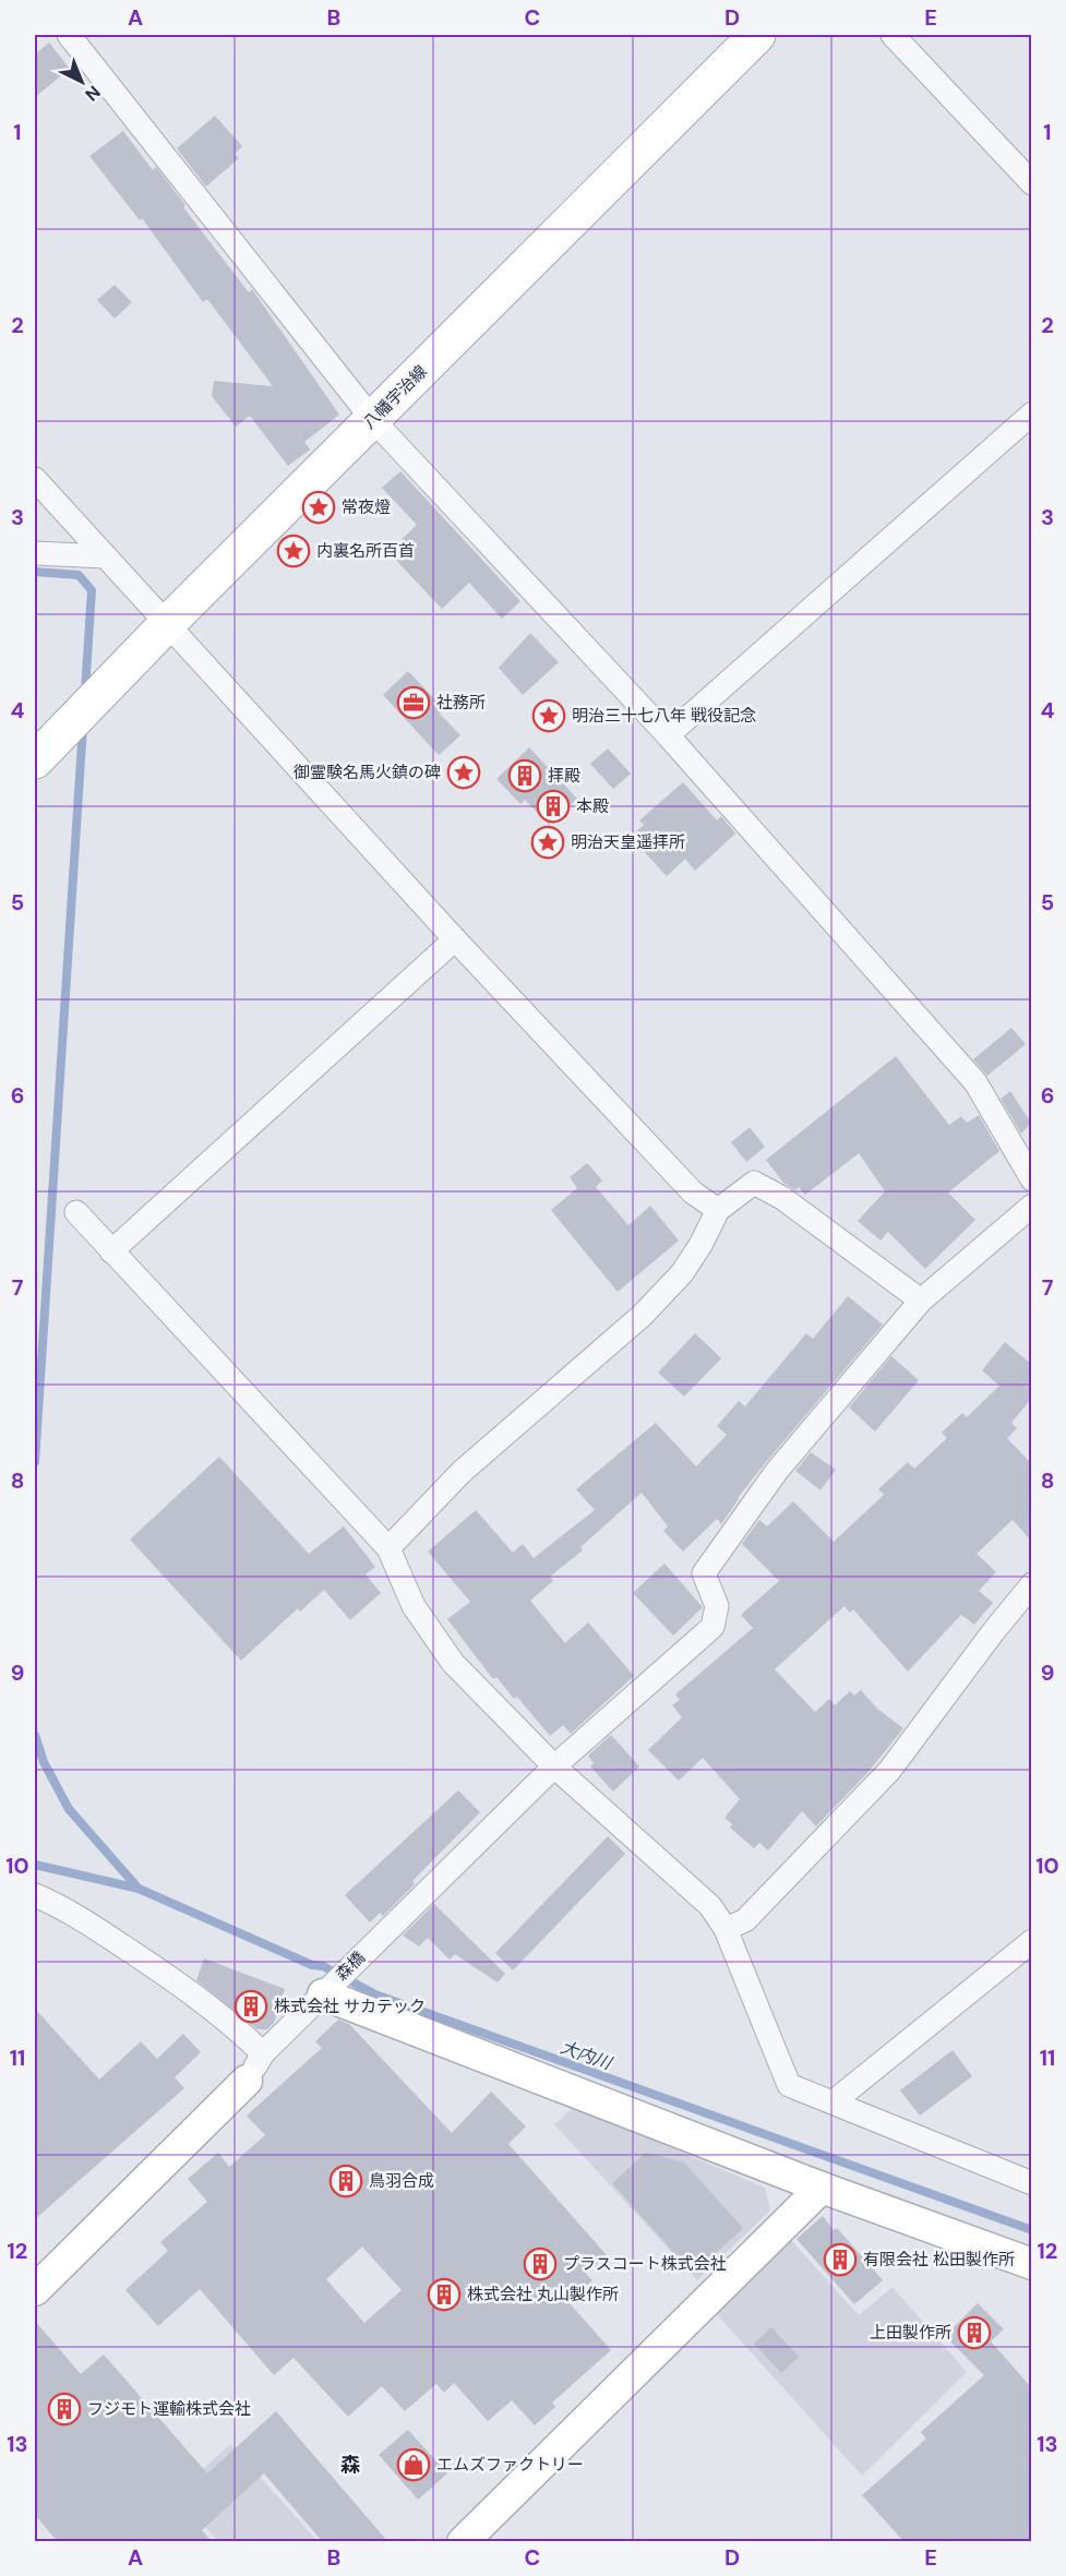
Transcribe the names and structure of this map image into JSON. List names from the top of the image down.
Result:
{
  "streets": {
    "main road": ["八幡宇治線"],
    "street": ["森橋"]
  },
  "districts": ["森"],
  "water": ["大内川"],
  "places": {
    "place": [
      "常夜燈",
      "内裏名所百首",
      "明治三十七八年 戦役記念",
      "御霊験名馬火鎮の碑",
      "明治天皇遥拝所"
    ],
    "office": ["社務所"],
    "building": [
      "拝殿",
      "本殿",
      "株式会社 サカテック",
      "鳥羽合成",
      "有限会社 松田製作所",
      "プラスコート株式会社",
      "株式会社 丸山製作所",
      "上田製作所",
      "フジモト運輸株式会社"
    ],
    "shop": ["エムズファクトリー"]
  },
  "north": "bottom right",
  "grid": {
    "columns": [
      "A",
      "B",
      "C",
      "D",
      "E"
    ],
    "rows": [
      "1",
      "2",
      "3",
      "4",
      "5",
      "6",
      "7",
      "8",
      "9",
      "10",
      "11",
      "12",
      "13"
    ]
  }
}
